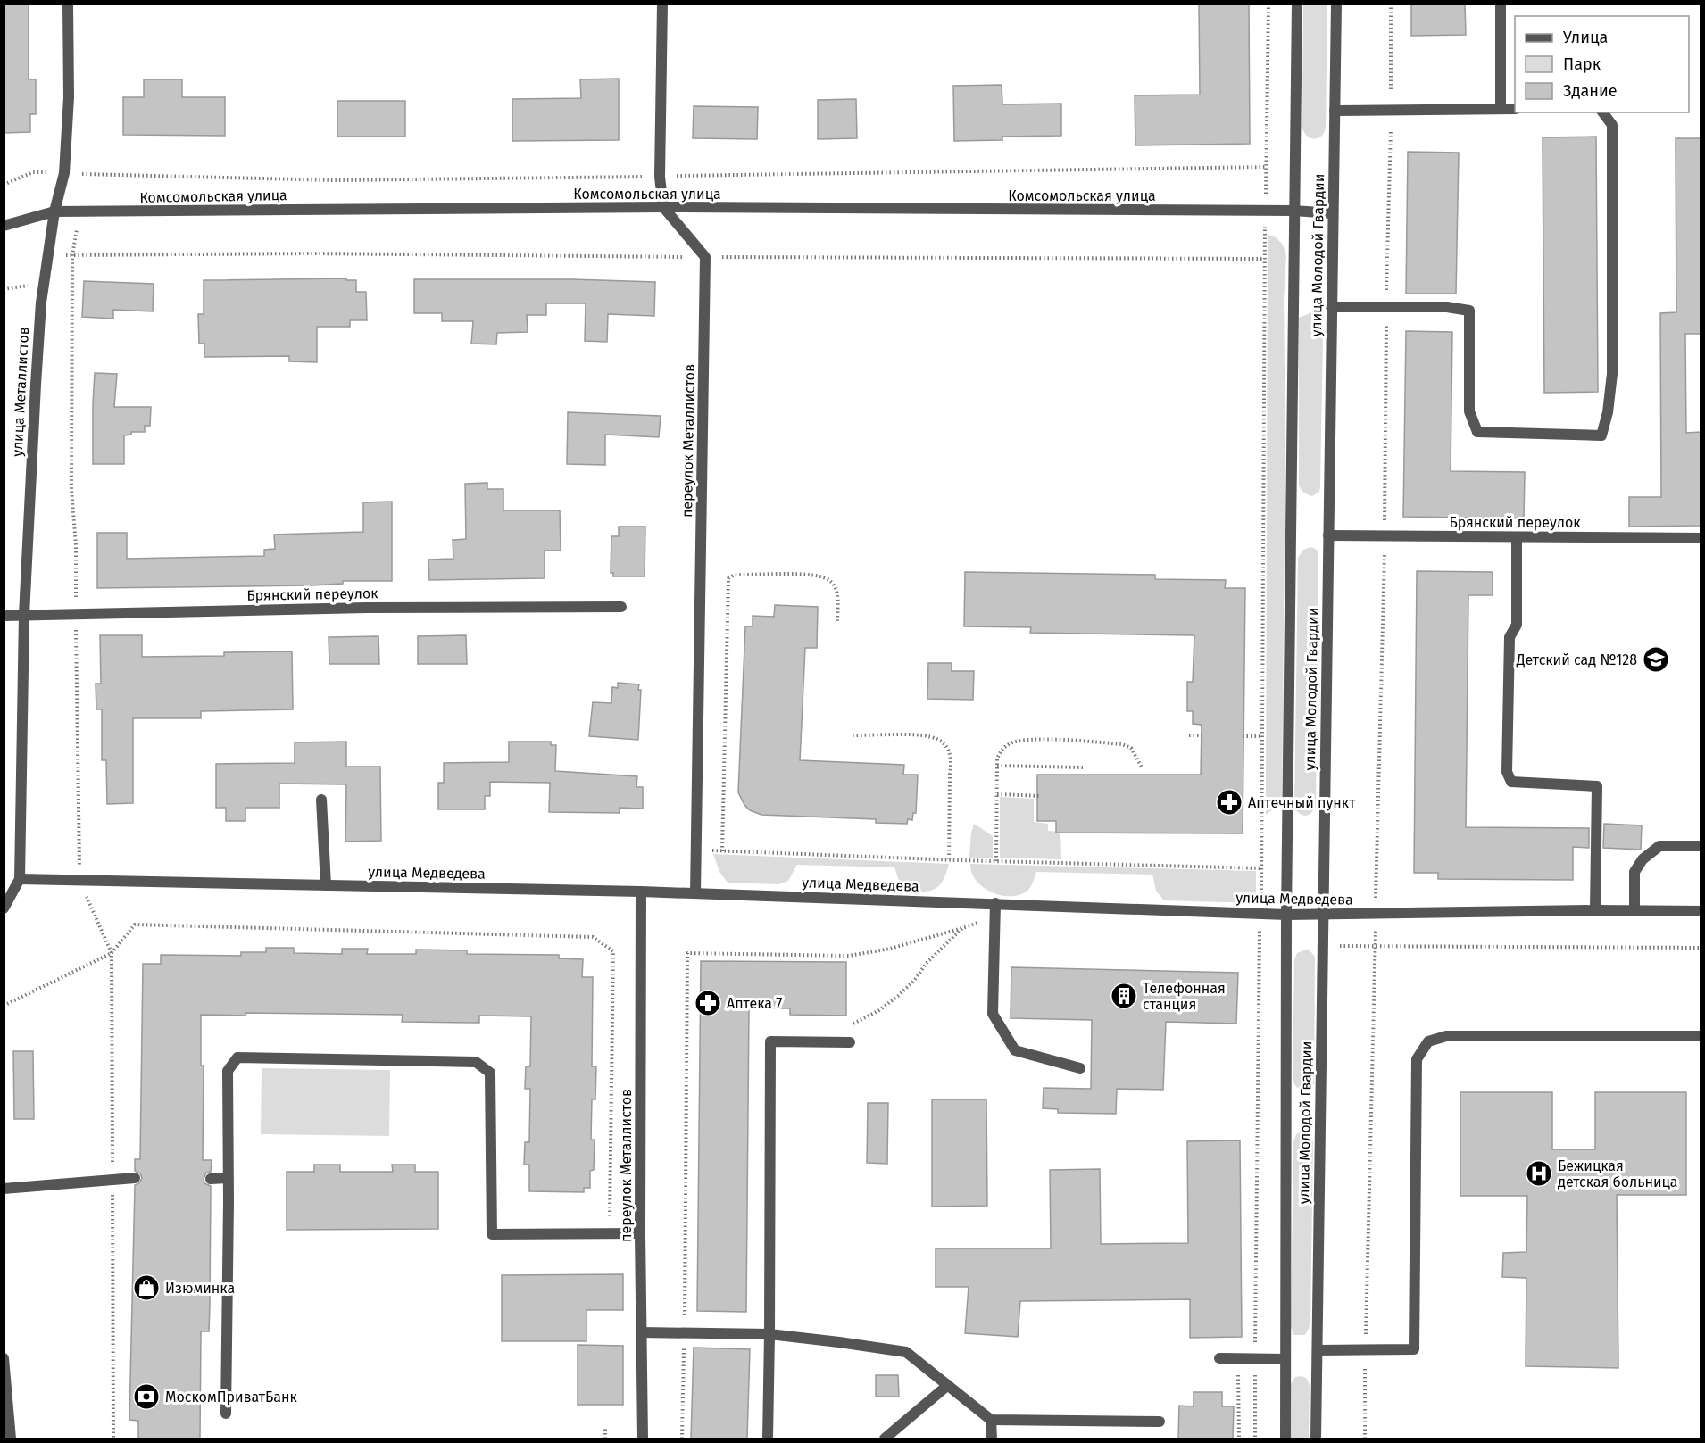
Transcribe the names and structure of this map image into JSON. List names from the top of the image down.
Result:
{
  "streets": {
    "street": [
      "Комсомольская улица",
      "улица Молодой Гвардии",
      "улица Металлистов",
      "переулок Металлистов",
      "Брянский переулок",
      "улица Медведева"
    ]
  },
  "crossings": [
    ["Комсомольская улица", "улица Молодой Гвардии"],
    ["Комсомольская улица", "улица Металлистов"],
    ["улица Молодой Гвардии", "Брянский переулок"],
    ["улица Молодой Гвардии", "улица Медведева"],
    ["улица Металлистов", "Брянский переулок"],
    ["улица Металлистов", "улица Медведева"],
    ["переулок Металлистов", "улица Медведева"]
  ],
  "places": {
    "school or university": ["Детский сад №128"],
    "pharmacy": ["Аптечный пункт", "Аптека 7"],
    "building": ["Телефонная станция"],
    "hospital": ["Бежицкая детская больница"],
    "shop": ["Изюминка"],
    "bank": ["МоскомПриватБанк"]
  },
  "legend": ["Улица", "Парк", "Здание"]
}
